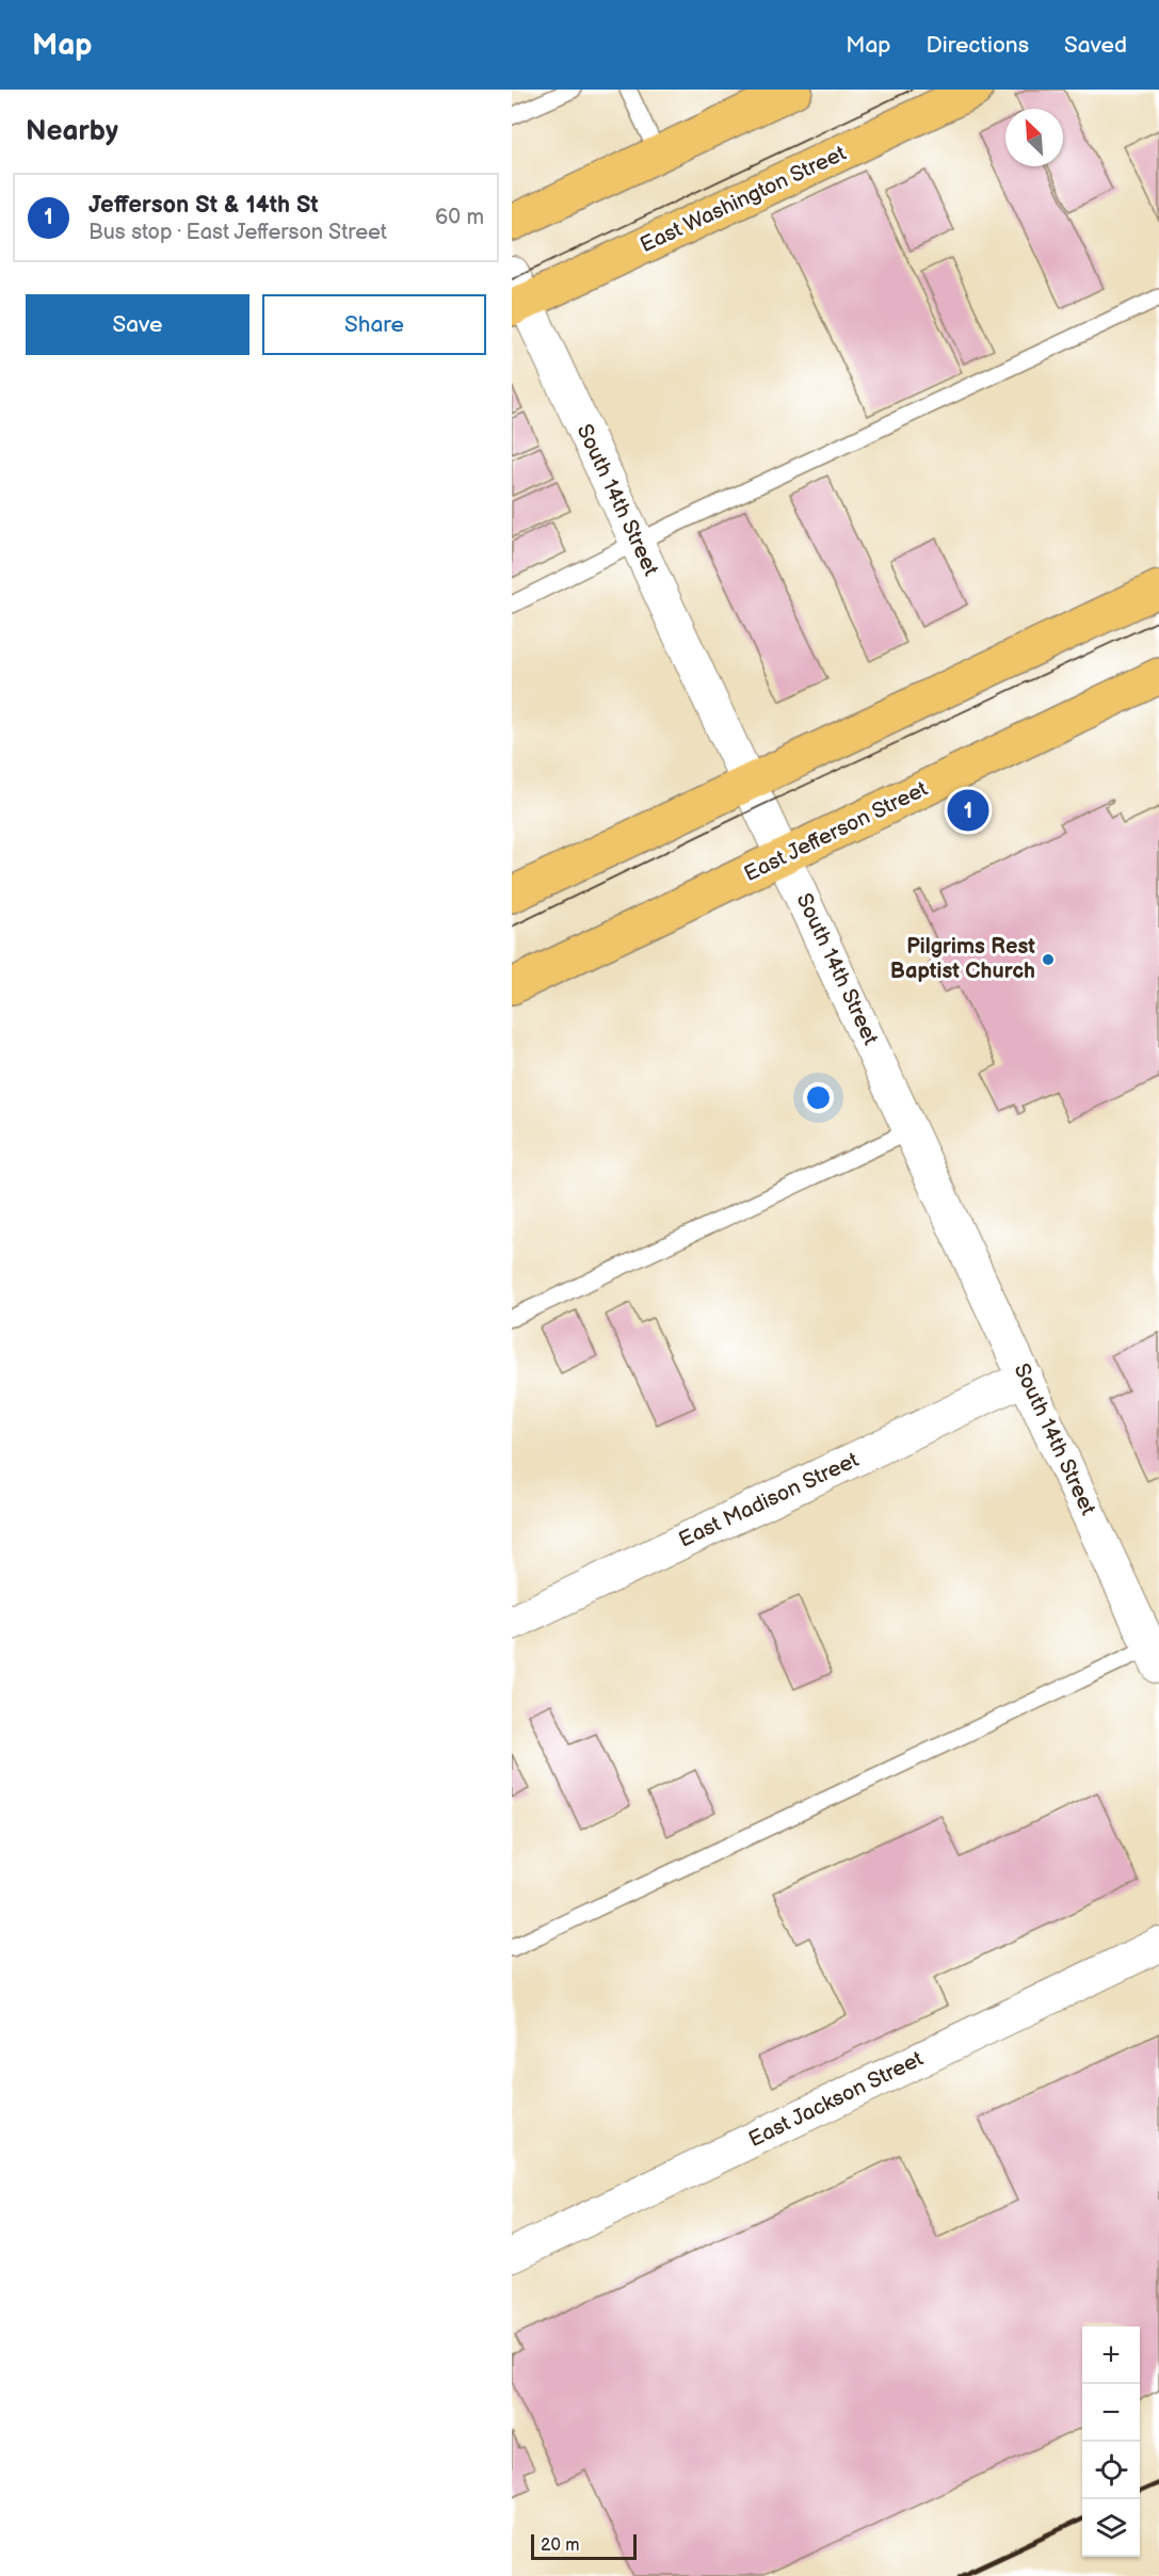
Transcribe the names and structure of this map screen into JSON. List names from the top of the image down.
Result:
{
  "streets": {
    "main road": ["East Washington Street", "East Jefferson Street"],
    "street": ["South 14th Street", "East Madison Street", "East Jackson Street"]
  },
  "crossings": [
    ["East Washington Street", "South 14th Street"],
    ["South 14th Street", "East Jefferson Street"],
    ["South 14th Street", "East Madison Street"]
  ],
  "places": ["Pilgrims Rest Baptist Church"],
  "scale_bar": "20 m",
  "north": "top left",
  "page": {
    "header": "Map",
    "nav": ["Map", "Directions", "Saved"],
    "heading": "Nearby",
    "list": [
      {
        "mark": "1",
        "name": "Jefferson St & 14th St",
        "note": "Bus stop · East Jefferson Street",
        "value": "60 m"
      }
    ],
    "buttons": ["Save", "Share"],
    "pins": "1",
    "map_buttons": ["+", "−"],
    "scale": "20 m"
  }
}
